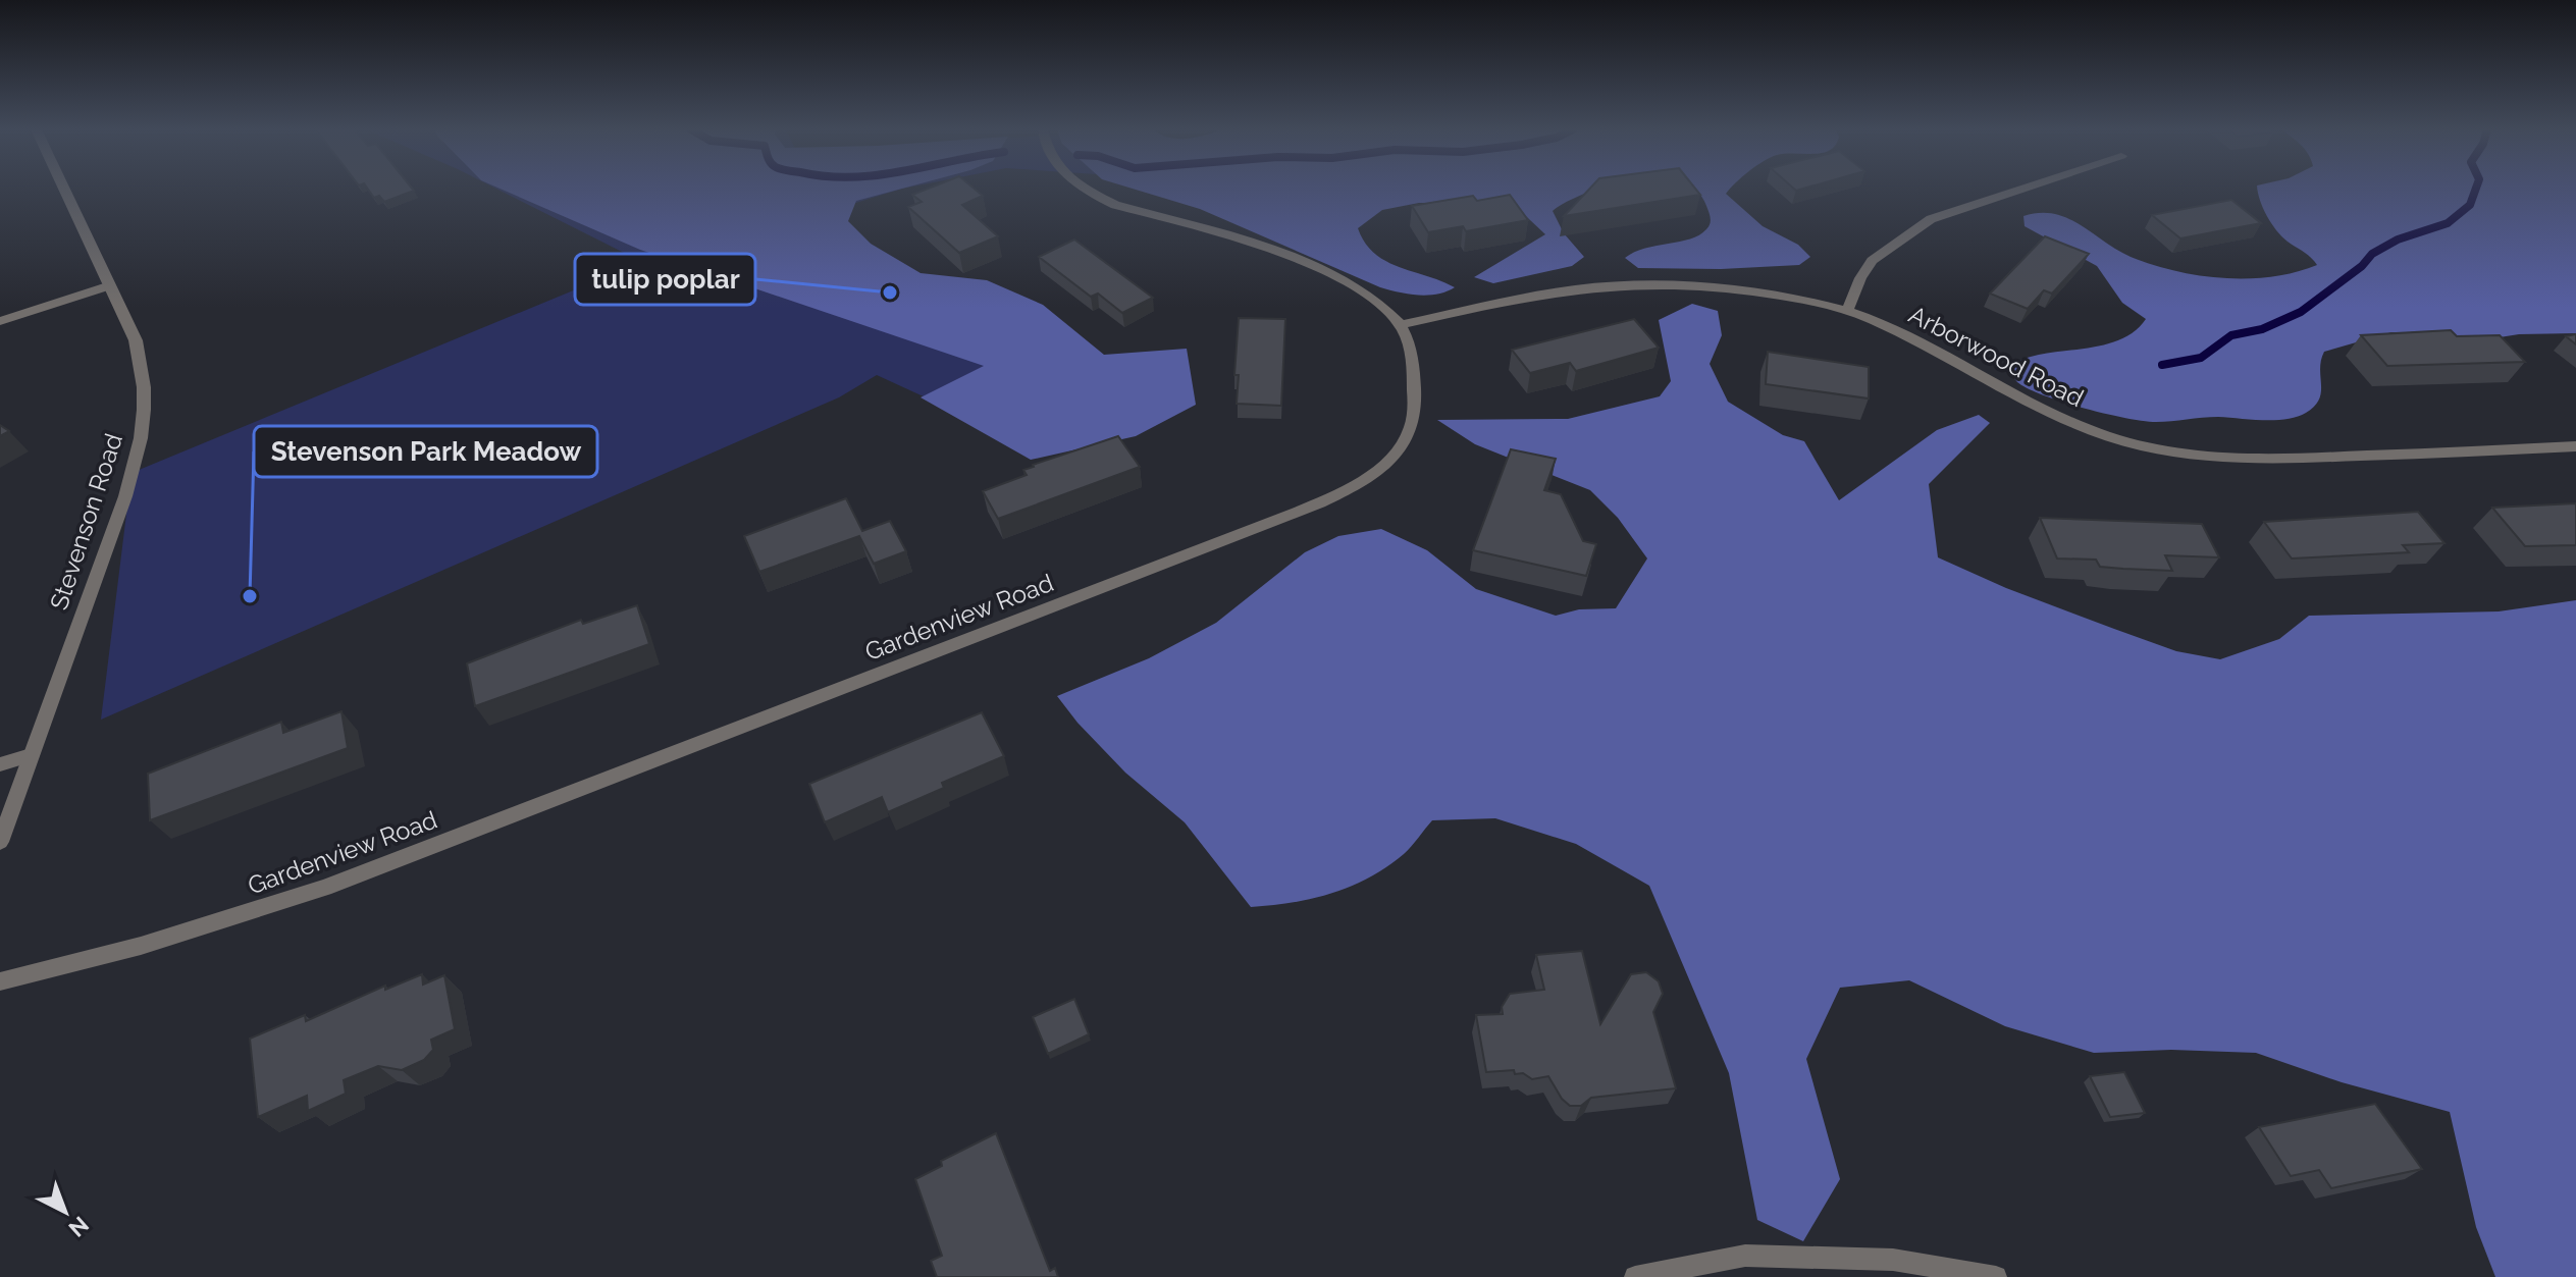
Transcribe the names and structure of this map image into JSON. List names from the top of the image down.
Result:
{
  "streets": {
    "street": ["Arborwood Road", "Stevenson Road", "Gardenview Road"]
  },
  "crossings": [
    ["Arborwood Road", "Gardenview Road"]
  ],
  "places": ["tulip poplar", "Stevenson Park Meadow"],
  "north": "bottom right"
}
